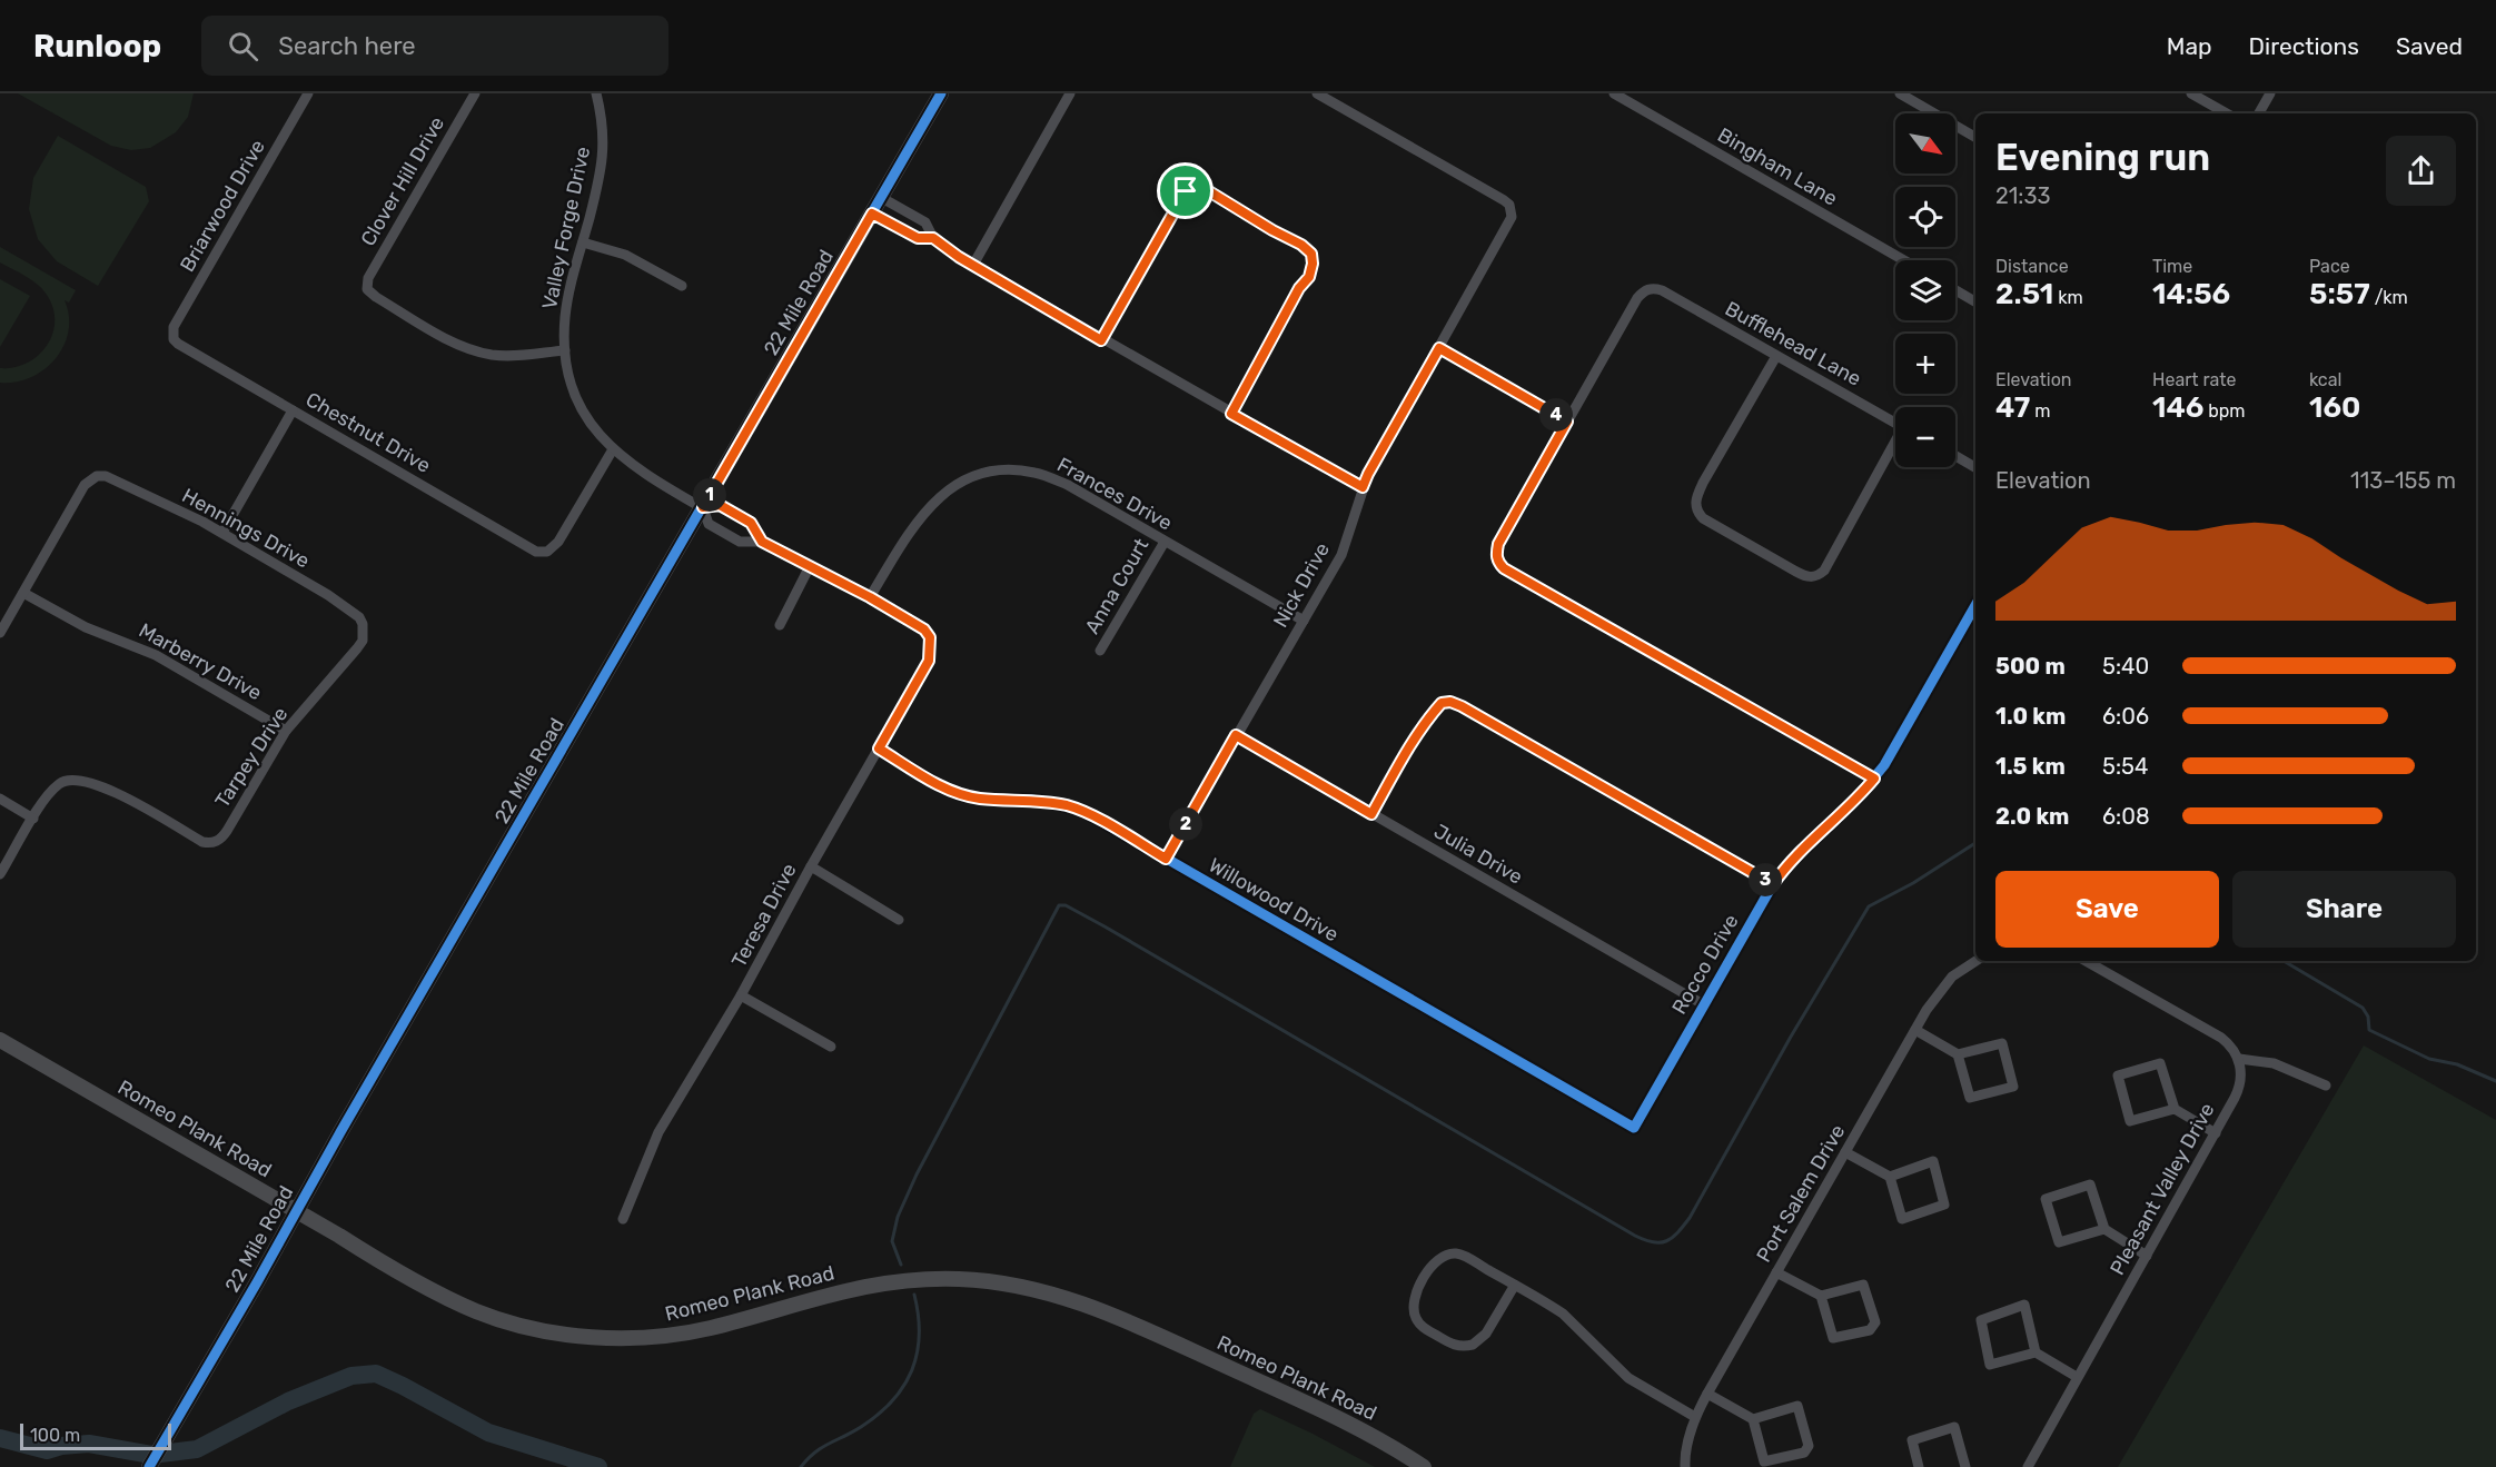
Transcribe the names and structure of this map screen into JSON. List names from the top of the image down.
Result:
{
  "streets": {
    "street": [
      "Bingham Lane",
      "Clover Hill Drive",
      "Briarwood Drive",
      "Valley Forge Drive",
      "22 Mile Road",
      "Bufflehead Lane",
      "Chestnut Drive",
      "Frances Drive",
      "Hennings Drive",
      "Nick Drive",
      "Anna Court",
      "Marberry Drive",
      "Tarpey Drive",
      "Julia Drive",
      "Willowood Drive",
      "Teresa Drive",
      "Rocco Drive",
      "Romeo Plank Road",
      "Pleasant Valley Drive",
      "Port Salem Drive"
    ]
  },
  "crossings": [
    ["Clover Hill Drive", "Valley Forge Drive"],
    ["Briarwood Drive", "Chestnut Drive"],
    ["Valley Forge Drive", "22 Mile Road"],
    ["Valley Forge Drive", "Chestnut Drive"],
    ["Valley Forge Drive", "Frances Drive"],
    ["Valley Forge Drive", "Teresa Drive"],
    ["22 Mile Road", "Romeo Plank Road"],
    ["Frances Drive", "Nick Drive"],
    ["Frances Drive", "Anna Court"],
    ["Hennings Drive", "Marberry Drive"],
    ["Hennings Drive", "Tarpey Drive"],
    ["Nick Drive", "Julia Drive"],
    ["Nick Drive", "Willowood Drive"],
    ["Marberry Drive", "Tarpey Drive"],
    ["Julia Drive", "Rocco Drive"],
    ["Willowood Drive", "Teresa Drive"],
    ["Willowood Drive", "Rocco Drive"]
  ],
  "scale_bar": "100 m",
  "north": "bottom right",
  "page": {
    "header": "Runloop",
    "search": "Search here",
    "nav": ["Map", "Directions", "Saved"],
    "map_buttons": ["+", "−"],
    "heading": ["Evening run", "21:33"],
    "stats": [
      ["Distance", "2.51 km"],
      ["Time", "14:56"],
      ["Pace", "5:57 /km"],
      ["Elevation", "47 m"],
      ["Heart rate", "146 bpm"],
      ["kcal", "160"]
    ],
    "pins": [
      "4",
      "1",
      "2",
      "3"
    ],
    "chart": ["Elevation", "113–155 m"],
    "list": [
      {
        "name": "500 m",
        "note": "5:40"
      },
      {
        "name": "1.0 km",
        "note": "6:06"
      },
      {
        "name": "1.5 km",
        "note": "5:54"
      },
      {
        "name": "2.0 km",
        "note": "6:08"
      }
    ],
    "buttons": ["Save", "Share"],
    "scale": "100 m"
  }
}
